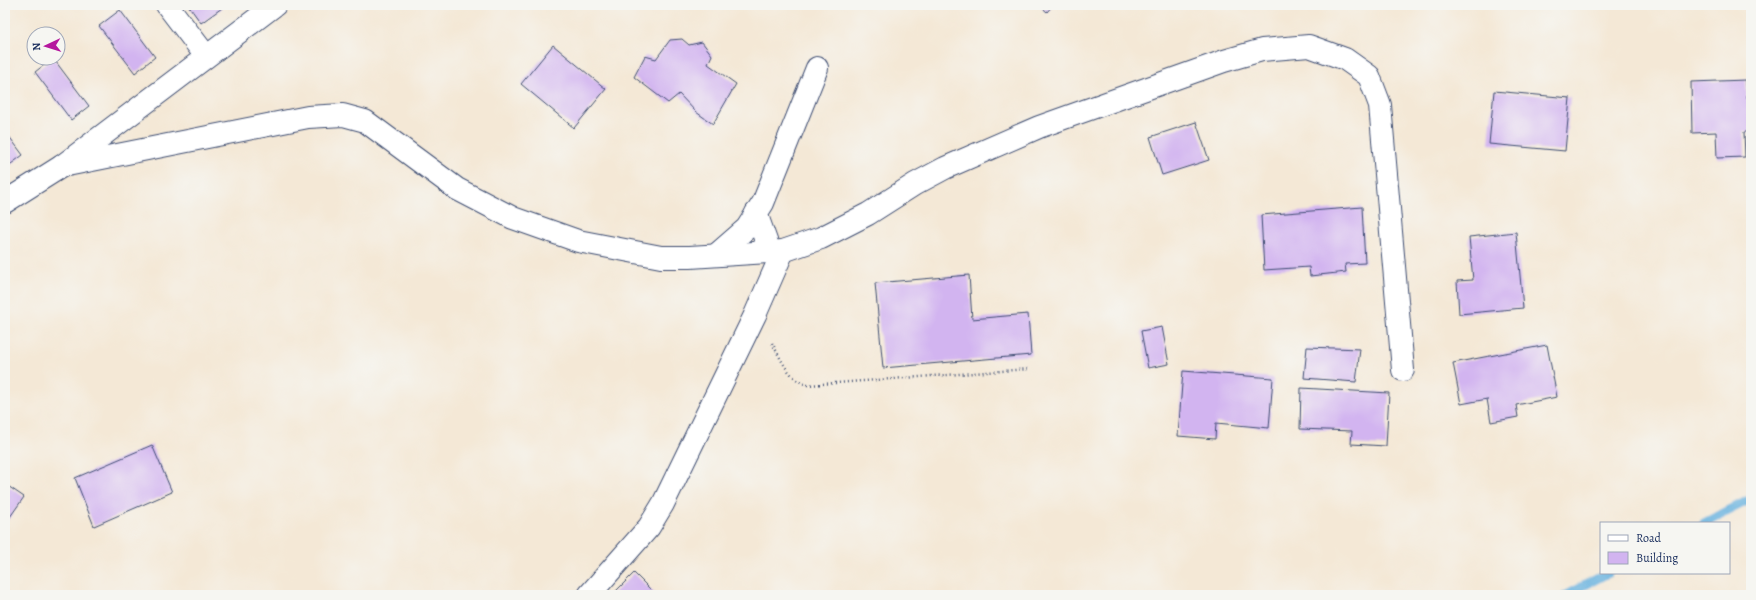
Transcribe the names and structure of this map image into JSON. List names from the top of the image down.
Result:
{
  "legend": ["Road", "Building"],
  "north": "left"
}
